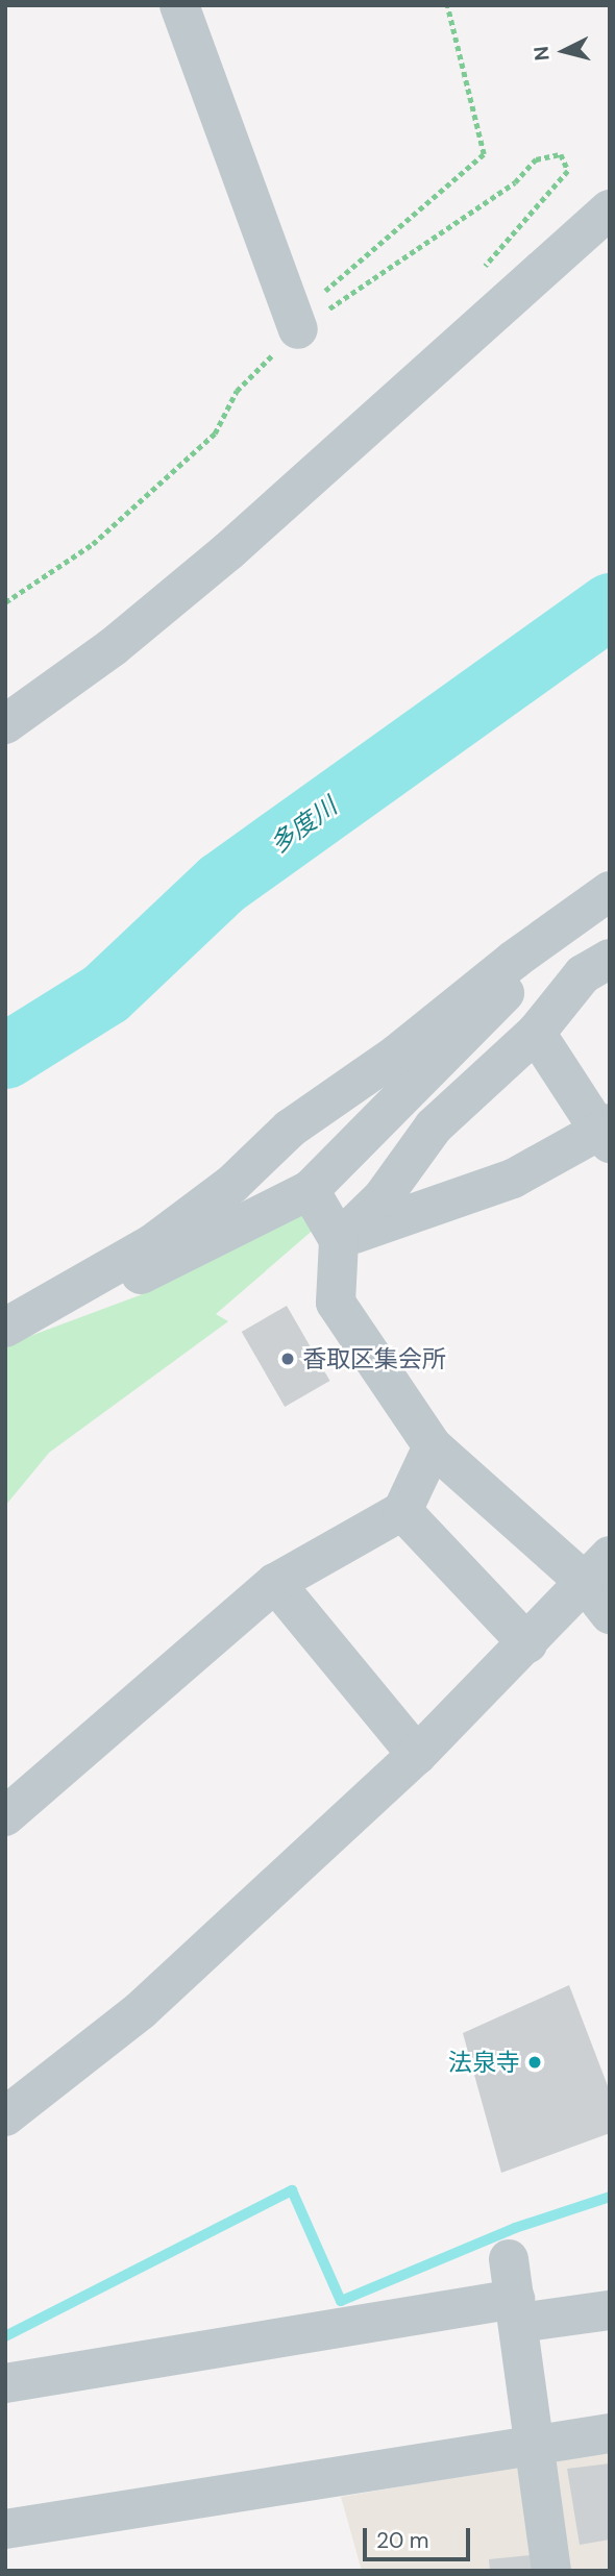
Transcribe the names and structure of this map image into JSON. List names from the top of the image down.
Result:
{
  "water": ["多度川"],
  "places": ["香取区集会所", "法泉寺"],
  "scale_bar": "20 m",
  "north": "left"
}
